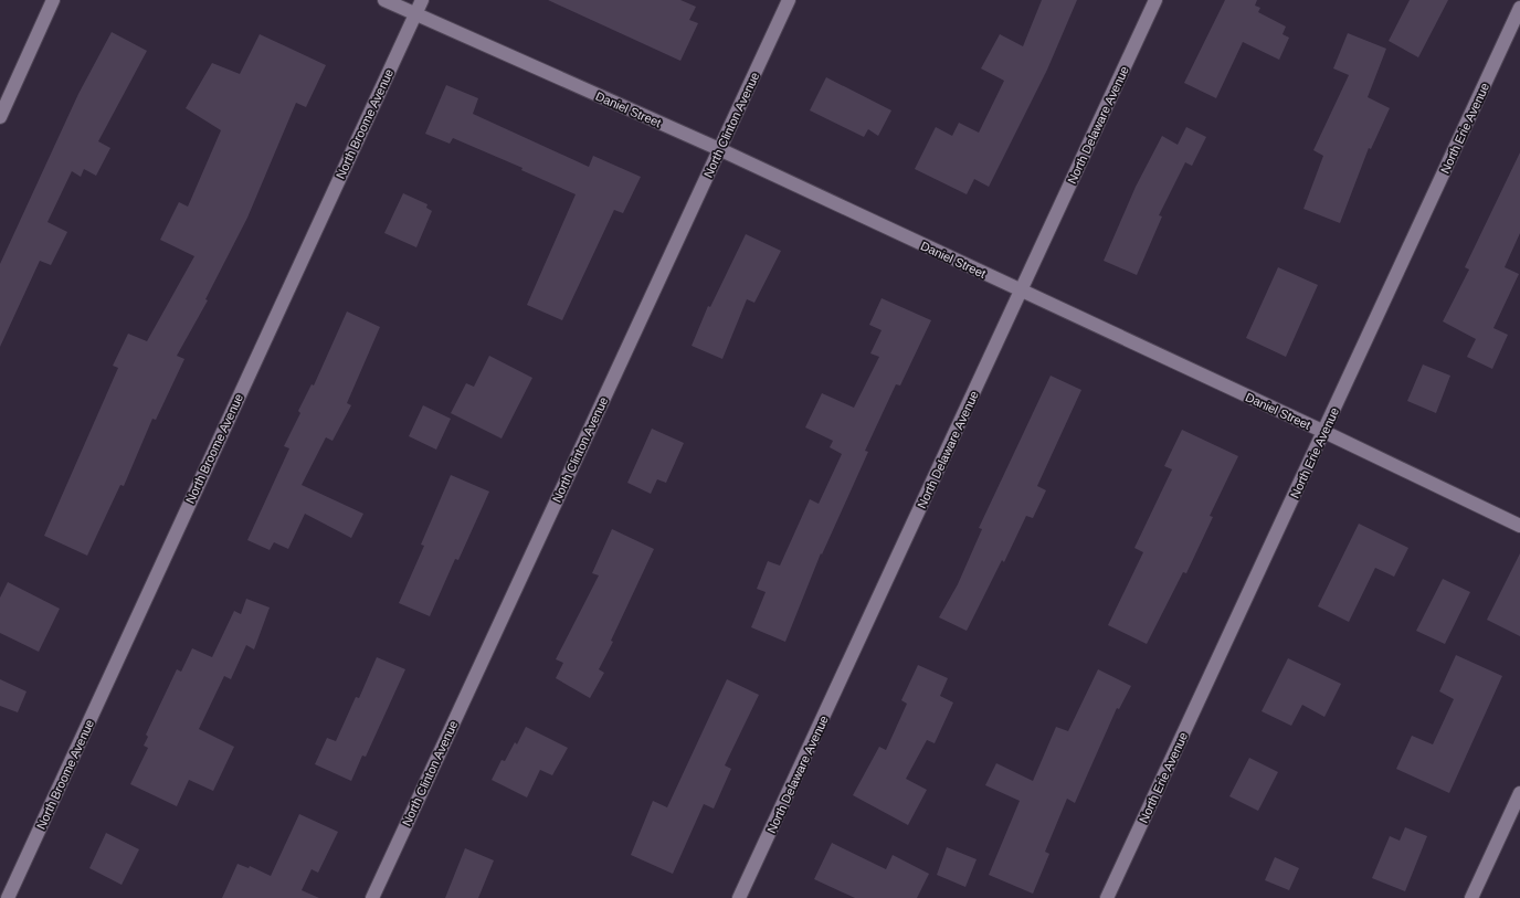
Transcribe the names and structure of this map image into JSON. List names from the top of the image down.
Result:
{
  "streets": {
    "street": [
      "Daniel Street",
      "North Broome Avenue",
      "North Clinton Avenue",
      "North Delaware Avenue",
      "North Erie Avenue"
    ]
  },
  "crossings": [
    ["Daniel Street", "North Broome Avenue"],
    ["Daniel Street", "North Clinton Avenue"],
    ["Daniel Street", "North Delaware Avenue"],
    ["Daniel Street", "North Erie Avenue"]
  ]
}
